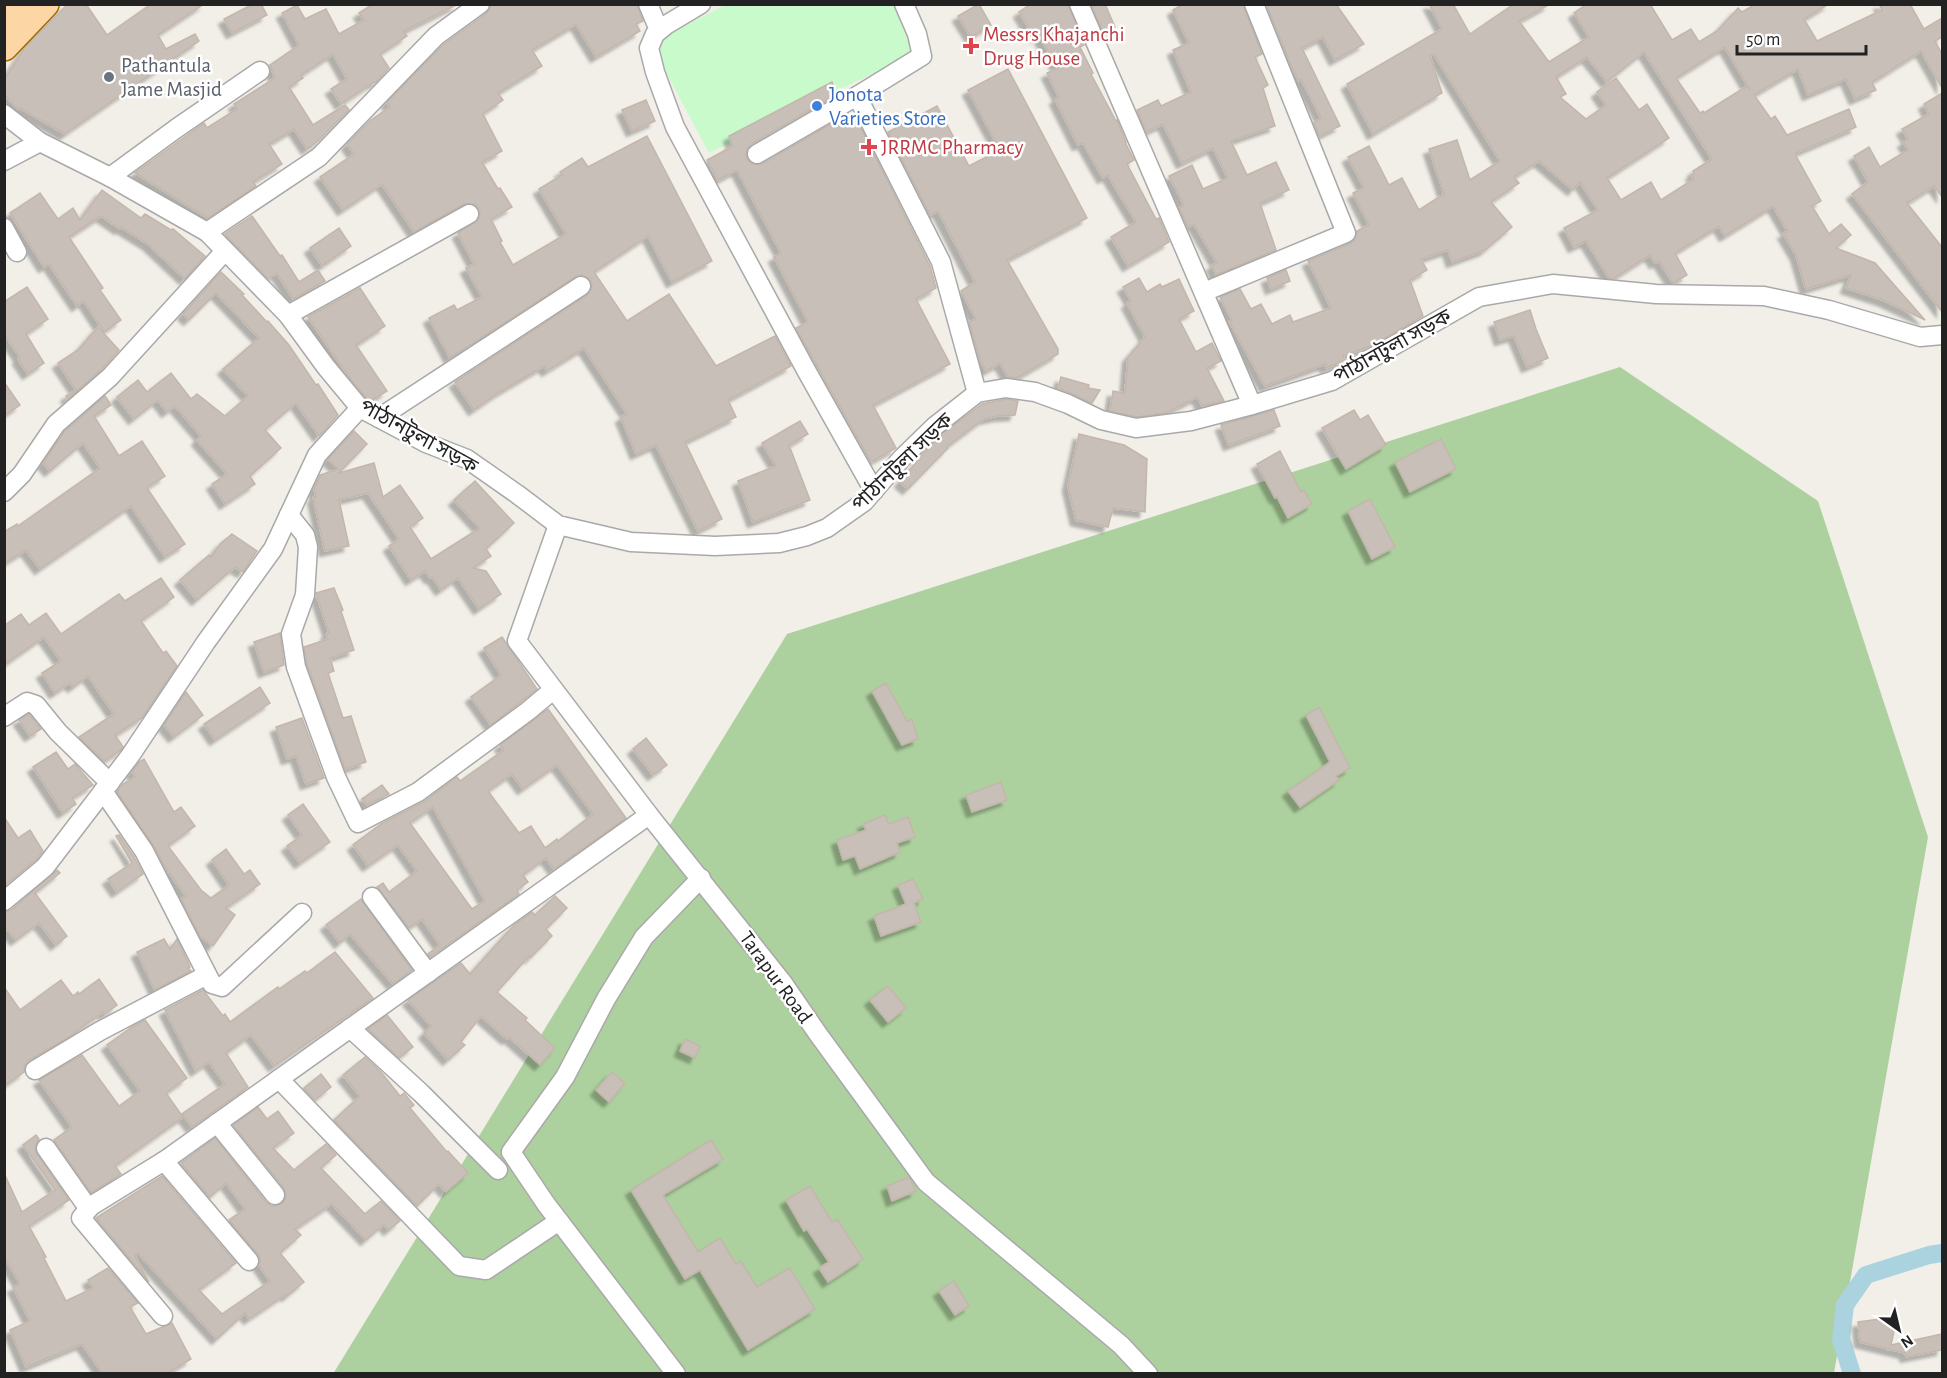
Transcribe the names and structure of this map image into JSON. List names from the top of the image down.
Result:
{
  "streets": {
    "street": ["পাঠানটুলা সড়ক", "Tarapur Road"]
  },
  "crossings": [
    ["পাঠানটুলা সড়ক", "Tarapur Road"]
  ],
  "places": {
    "health": ["Messrs Khajanchi Drug House", "JRRMC Pharmacy"],
    "other": ["Pathantula Jame Masjid", "Jonota Varieties Store"]
  },
  "scale_bar": "50 m",
  "north": "bottom right"
}
